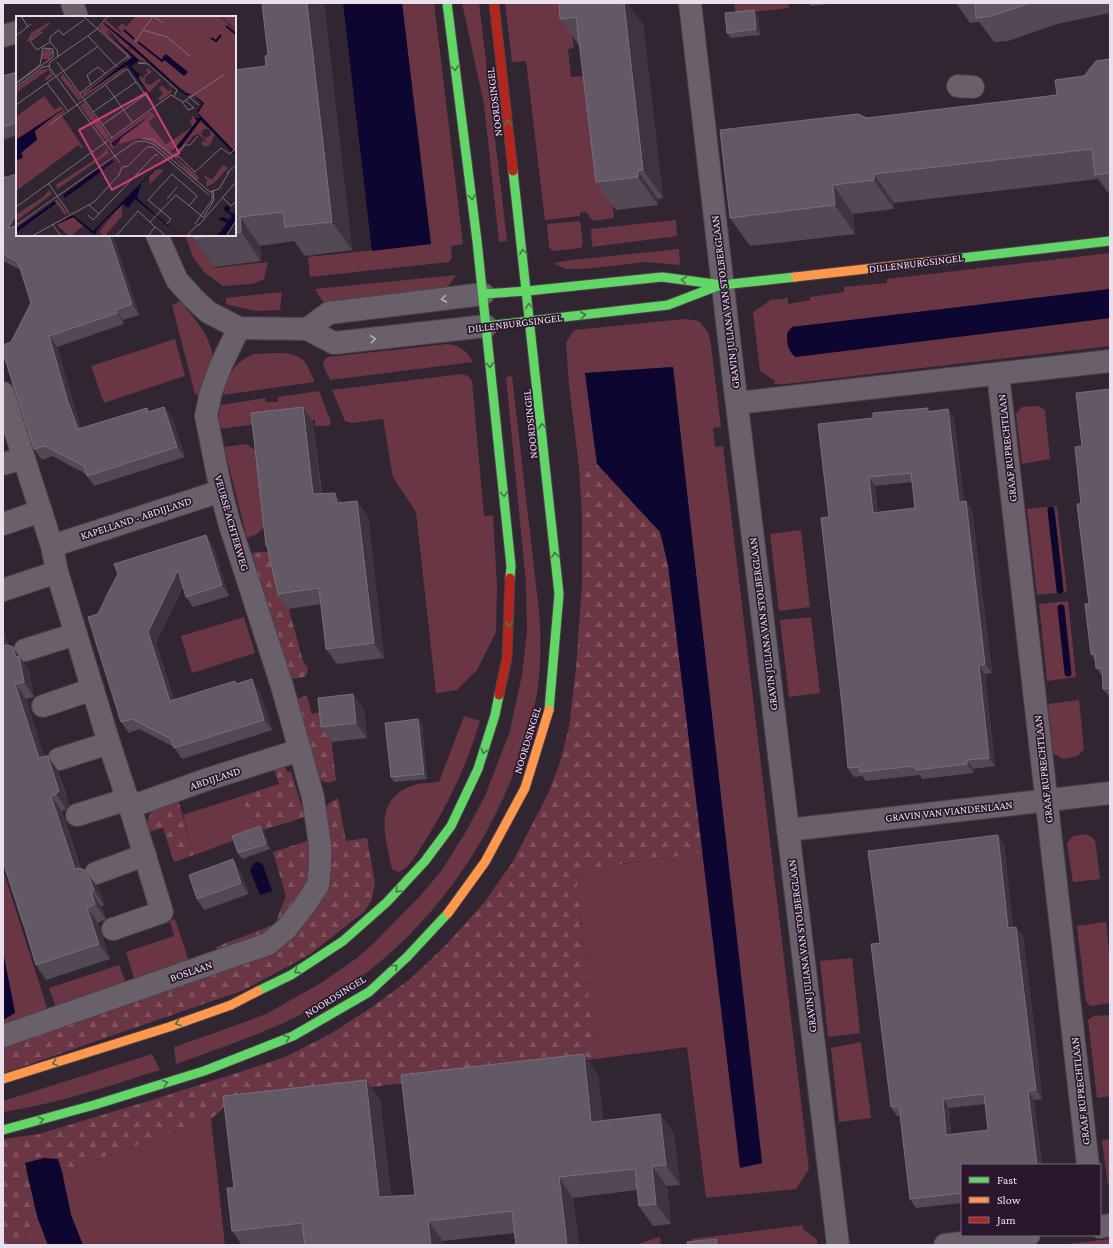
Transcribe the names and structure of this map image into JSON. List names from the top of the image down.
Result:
{
  "streets": {
    "main road": ["NOORDSINGEL", "DILLENBURGSINGEL"],
    "street": [
      "GRAVIN JULIANA VAN STOLBERGLAAN",
      "GRAAF RUPRECHTLAAN",
      "KAPELLAND - ABDIJLAND",
      "VEURSE ACHTERWEG",
      "ABDIJLAND",
      "GRAVIN VAN VIANDENLAAN",
      "BOSLAAN"
    ]
  },
  "crossings": [
    ["NOORDSINGEL", "DILLENBURGSINGEL"],
    ["DILLENBURGSINGEL", "GRAVIN JULIANA VAN STOLBERGLAAN"],
    ["DILLENBURGSINGEL", "VEURSE ACHTERWEG"],
    ["GRAVIN JULIANA VAN STOLBERGLAAN", "GRAVIN VAN VIANDENLAAN"],
    ["GRAAF RUPRECHTLAAN", "GRAVIN VAN VIANDENLAAN"],
    ["KAPELLAND - ABDIJLAND", "VEURSE ACHTERWEG"],
    ["VEURSE ACHTERWEG", "ABDIJLAND"],
    ["VEURSE ACHTERWEG", "BOSLAAN"]
  ],
  "one_way": ["NOORDSINGEL"],
  "legend": ["Fast", "Slow", "Jam"]
}
